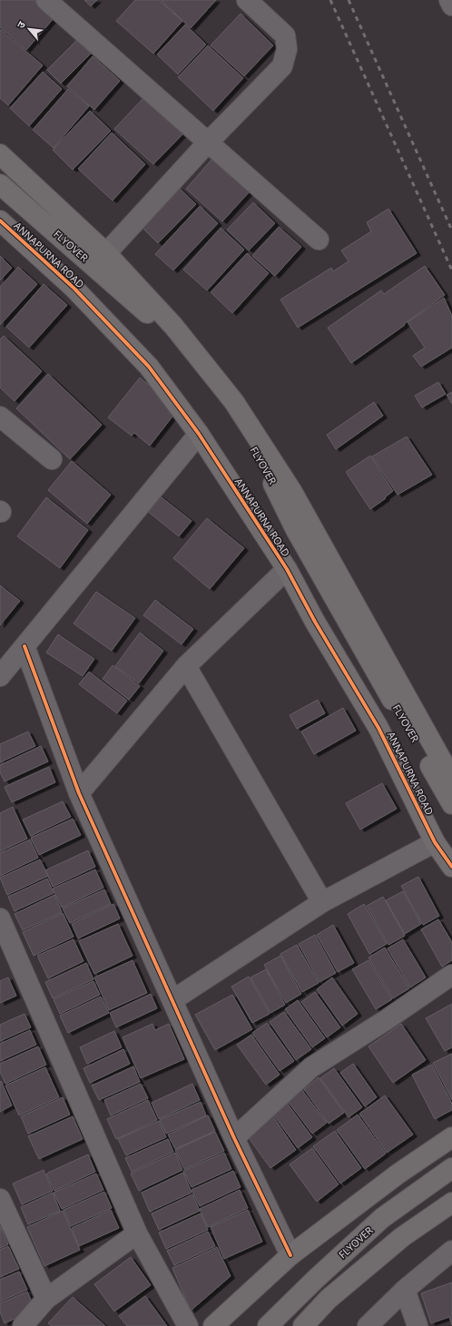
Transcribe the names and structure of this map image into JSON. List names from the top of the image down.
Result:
{
  "streets": {
    "street": ["FLYOVER", "ANNAPURNA ROAD"]
  },
  "north": "top left"
}
